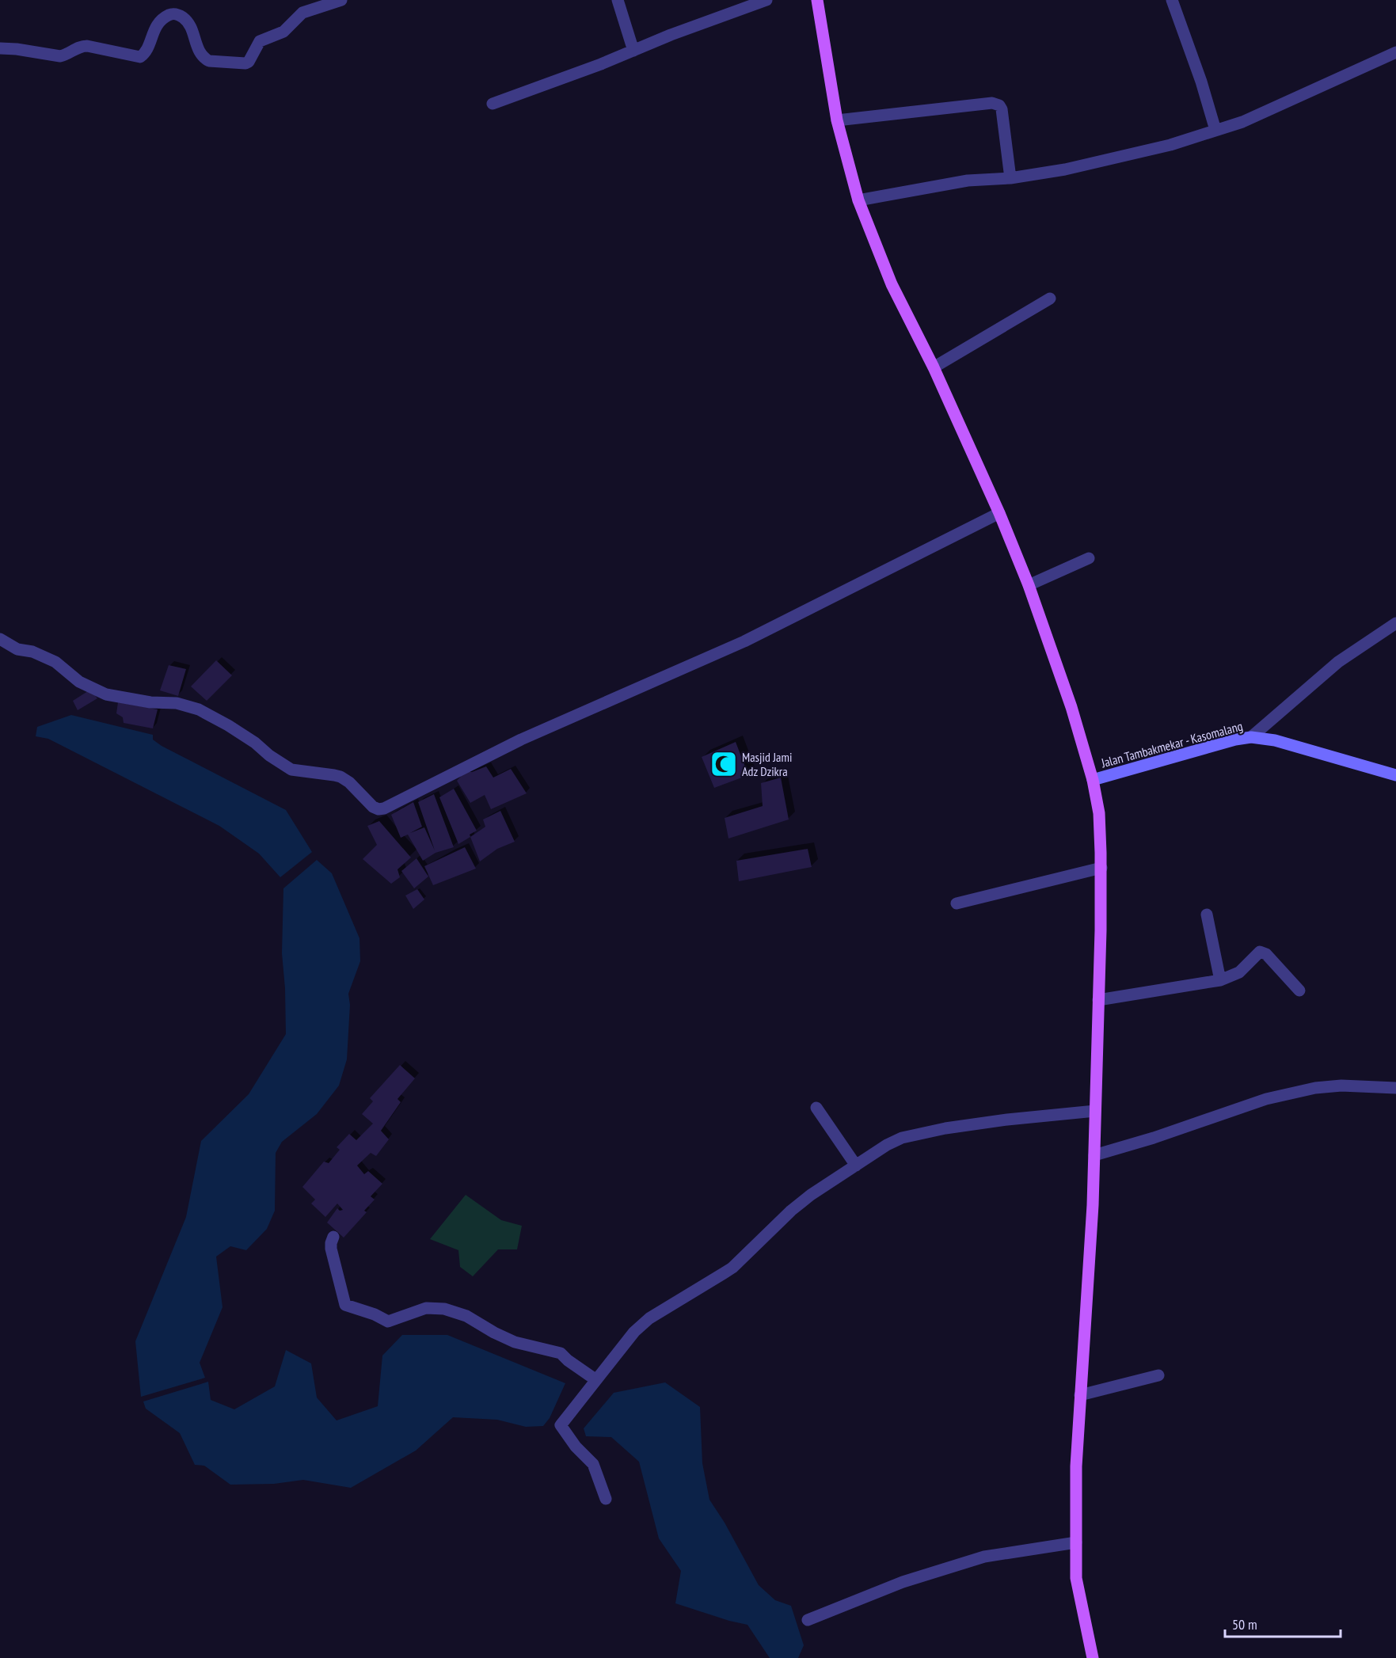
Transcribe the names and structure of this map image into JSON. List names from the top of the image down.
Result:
{
  "streets": {
    "street": ["Jalan Tambakmekar - Kasomalang"]
  },
  "places": {
    "mosque": ["Masjid Jami Adz Dzikra"]
  },
  "scale_bar": "50 m"
}
